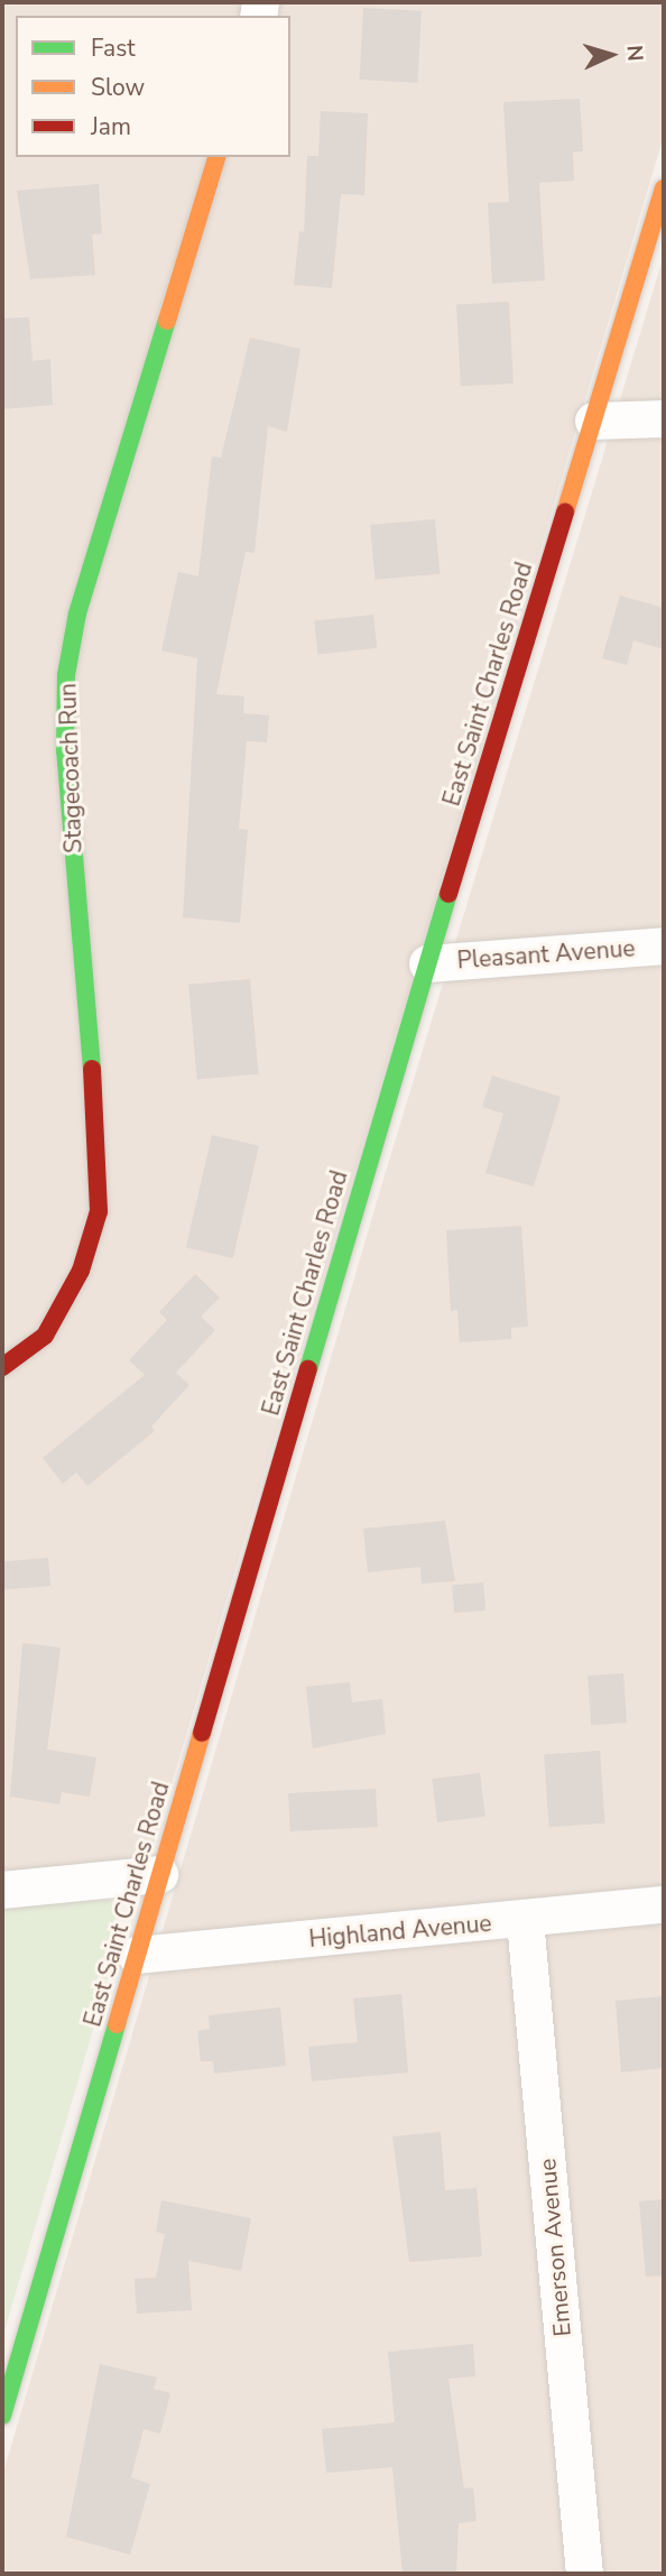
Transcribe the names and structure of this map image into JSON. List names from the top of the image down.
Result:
{
  "streets": {
    "street": [
      "East Saint Charles Road",
      "Stagecoach Run",
      "Pleasant Avenue",
      "Highland Avenue",
      "Emerson Avenue"
    ]
  },
  "crossings": [
    ["East Saint Charles Road", "Pleasant Avenue"],
    ["East Saint Charles Road", "Highland Avenue"],
    ["Highland Avenue", "Emerson Avenue"]
  ],
  "legend": ["Fast", "Slow", "Jam"],
  "north": "right"
}
